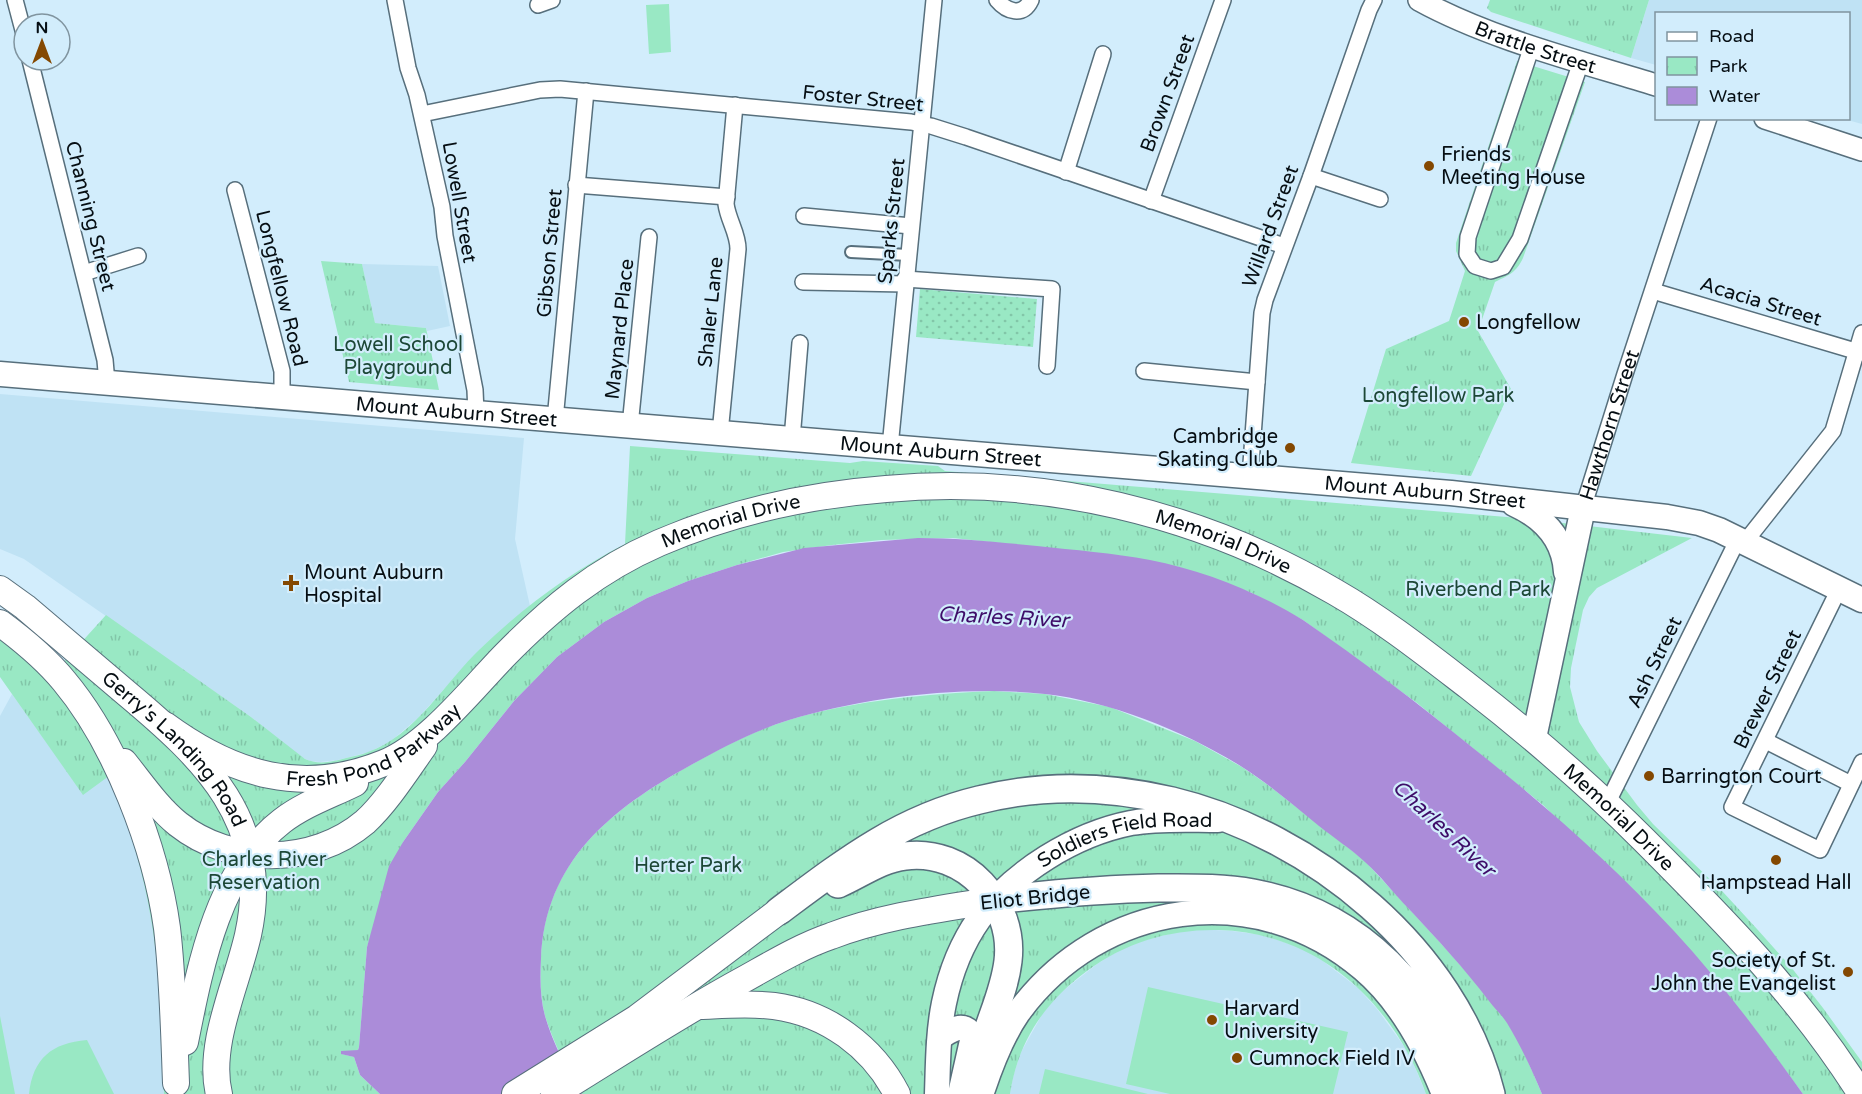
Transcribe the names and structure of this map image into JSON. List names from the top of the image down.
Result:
{
  "streets": {
    "highway": [
      "Memorial Drive",
      "Gerry's Landing Road",
      "Fresh Pond Parkway",
      "Soldiers Field Road",
      "Eliot Bridge"
    ],
    "main road": ["Brattle Street", "Mount Auburn Street", "Hawthorn Street"],
    "street": [
      "Brown Street",
      "Foster Street",
      "Lowell Street",
      "Channing Street",
      "Sparks Street",
      "Willard Street",
      "Gibson Street",
      "Longfellow Road",
      "Acacia Street",
      "Shaler Lane",
      "Maynard Place",
      "Ash Street",
      "Brewer Street"
    ]
  },
  "crossings": [
    ["Brown Street", "Foster Street"],
    ["Foster Street", "Lowell Street"],
    ["Foster Street", "Sparks Street"],
    ["Foster Street", "Willard Street"],
    ["Foster Street", "Gibson Street"],
    ["Foster Street", "Shaler Lane"],
    ["Lowell Street", "Mount Auburn Street"],
    ["Channing Street", "Mount Auburn Street"],
    ["Sparks Street", "Mount Auburn Street"],
    ["Willard Street", "Mount Auburn Street"],
    ["Gibson Street", "Mount Auburn Street"],
    ["Longfellow Road", "Mount Auburn Street"],
    ["Acacia Street", "Hawthorn Street"],
    ["Acacia Street", "Ash Street"],
    ["Shaler Lane", "Mount Auburn Street"],
    ["Maynard Place", "Mount Auburn Street"],
    ["Mount Auburn Street", "Hawthorn Street"],
    ["Mount Auburn Street", "Ash Street"],
    ["Mount Auburn Street", "Brewer Street"],
    ["Hawthorn Street", "Memorial Drive"],
    ["Memorial Drive", "Ash Street"],
    ["Memorial Drive", "Fresh Pond Parkway"],
    ["Gerry's Landing Road", "Fresh Pond Parkway"],
    ["Soldiers Field Road", "Eliot Bridge"]
  ],
  "water": ["Charles River"],
  "parks": [
    "Lowell School Playground",
    "Longfellow Park",
    "Riverbend Park",
    "Charles River Reservation",
    "Herter Park"
  ],
  "places": {
    "other": [
      "Friends Meeting House",
      "Longfellow",
      "Cambridge Skating Club",
      "Barrington Court",
      "Hampstead Hall",
      "Society of St. John the Evangelist",
      "Harvard University",
      "Cumnock Field IV"
    ],
    "health": ["Mount Auburn Hospital"]
  },
  "legend": ["Road", "Park", "Water"],
  "north": "top"
}
